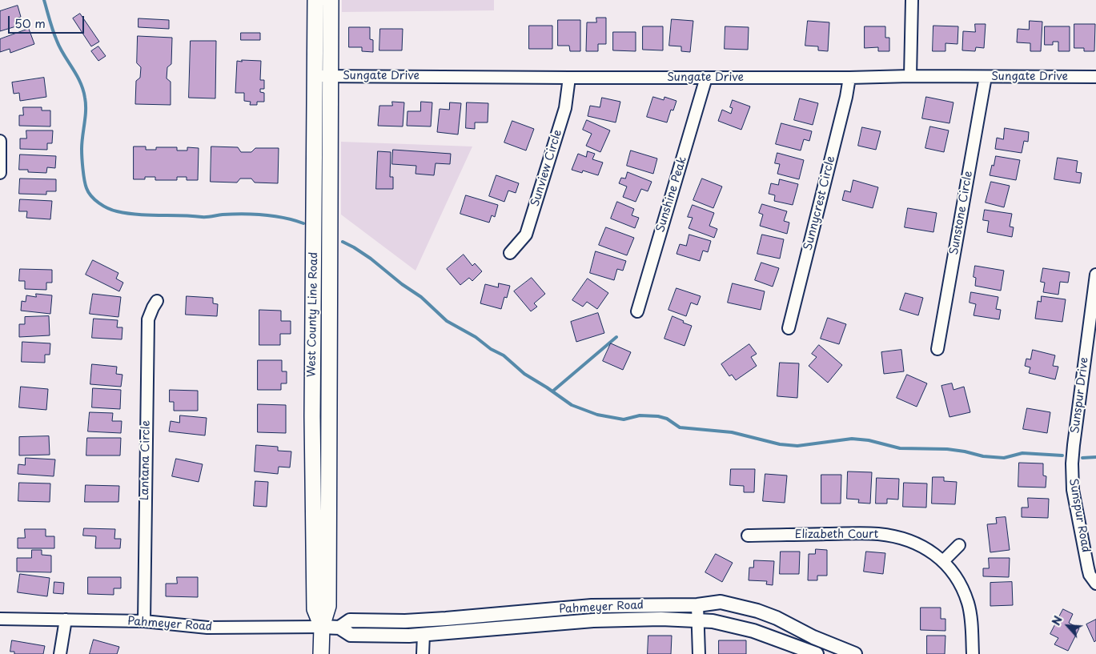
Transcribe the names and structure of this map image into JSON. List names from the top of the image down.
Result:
{
  "streets": {
    "main road": ["West County Line Road"],
    "street": [
      "Sungate Drive",
      "Sunview Circle",
      "Sunshine Peak",
      "Sunnycrest Circle",
      "Sunstone Circle",
      "Sunspur Drive",
      "Lantana Circle",
      "Sunspur Road",
      "Elizabeth Court",
      "Pahmeyer Road"
    ]
  },
  "crossings": [
    ["Sungate Drive", "Sunview Circle"],
    ["Sungate Drive", "Sunshine Peak"],
    ["Sungate Drive", "Sunnycrest Circle"],
    ["Sungate Drive", "Sunstone Circle"],
    ["Sungate Drive", "West County Line Road"],
    ["West County Line Road", "Pahmeyer Road"],
    ["Sunspur Drive", "Sunspur Road"],
    ["Lantana Circle", "Pahmeyer Road"]
  ],
  "scale_bar": "50 m",
  "north": "top left"
}
